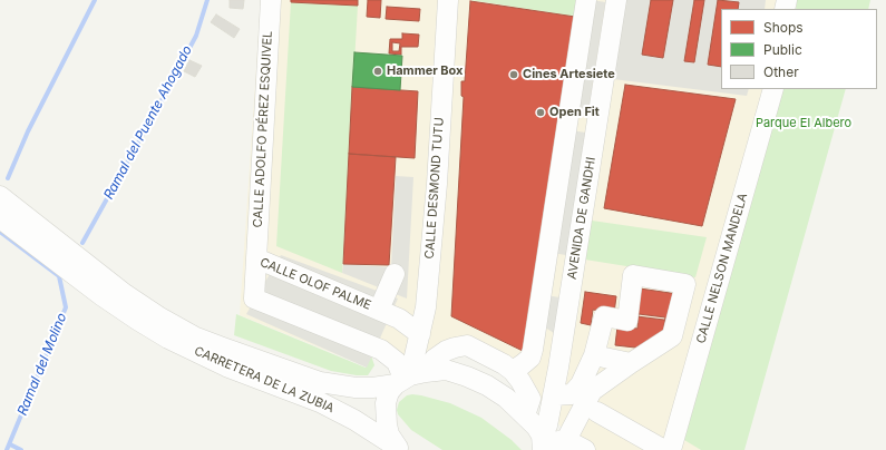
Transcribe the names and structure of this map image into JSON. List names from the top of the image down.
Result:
{
  "streets": {
    "street": [
      "CALLE ADOLFO PÉREZ ESQUIVEL",
      "CALLE DESMOND TUTU",
      "AVENIDA DE GANDHI",
      "CALLE NELSON MANDELA",
      "CALLE OLOF PALME",
      "CARRETERA DE LA ZUBIA"
    ]
  },
  "crossings": [
    ["CALLE ADOLFO PÉREZ ESQUIVEL", "CALLE OLOF PALME"],
    ["CALLE DESMOND TUTU", "CALLE OLOF PALME"],
    ["CALLE DESMOND TUTU", "CARRETERA DE LA ZUBIA"],
    ["AVENIDA DE GANDHI", "CARRETERA DE LA ZUBIA"],
    ["CALLE OLOF PALME", "CARRETERA DE LA ZUBIA"]
  ],
  "water": ["Ramal del Puente Ahogado", "Ramal del Molino"],
  "parks": ["Parque El Albero"],
  "places": ["Hammer Box", "Cines Artesiete", "Open Fit"],
  "legend": ["Shops", "Public", "Other"]
}
